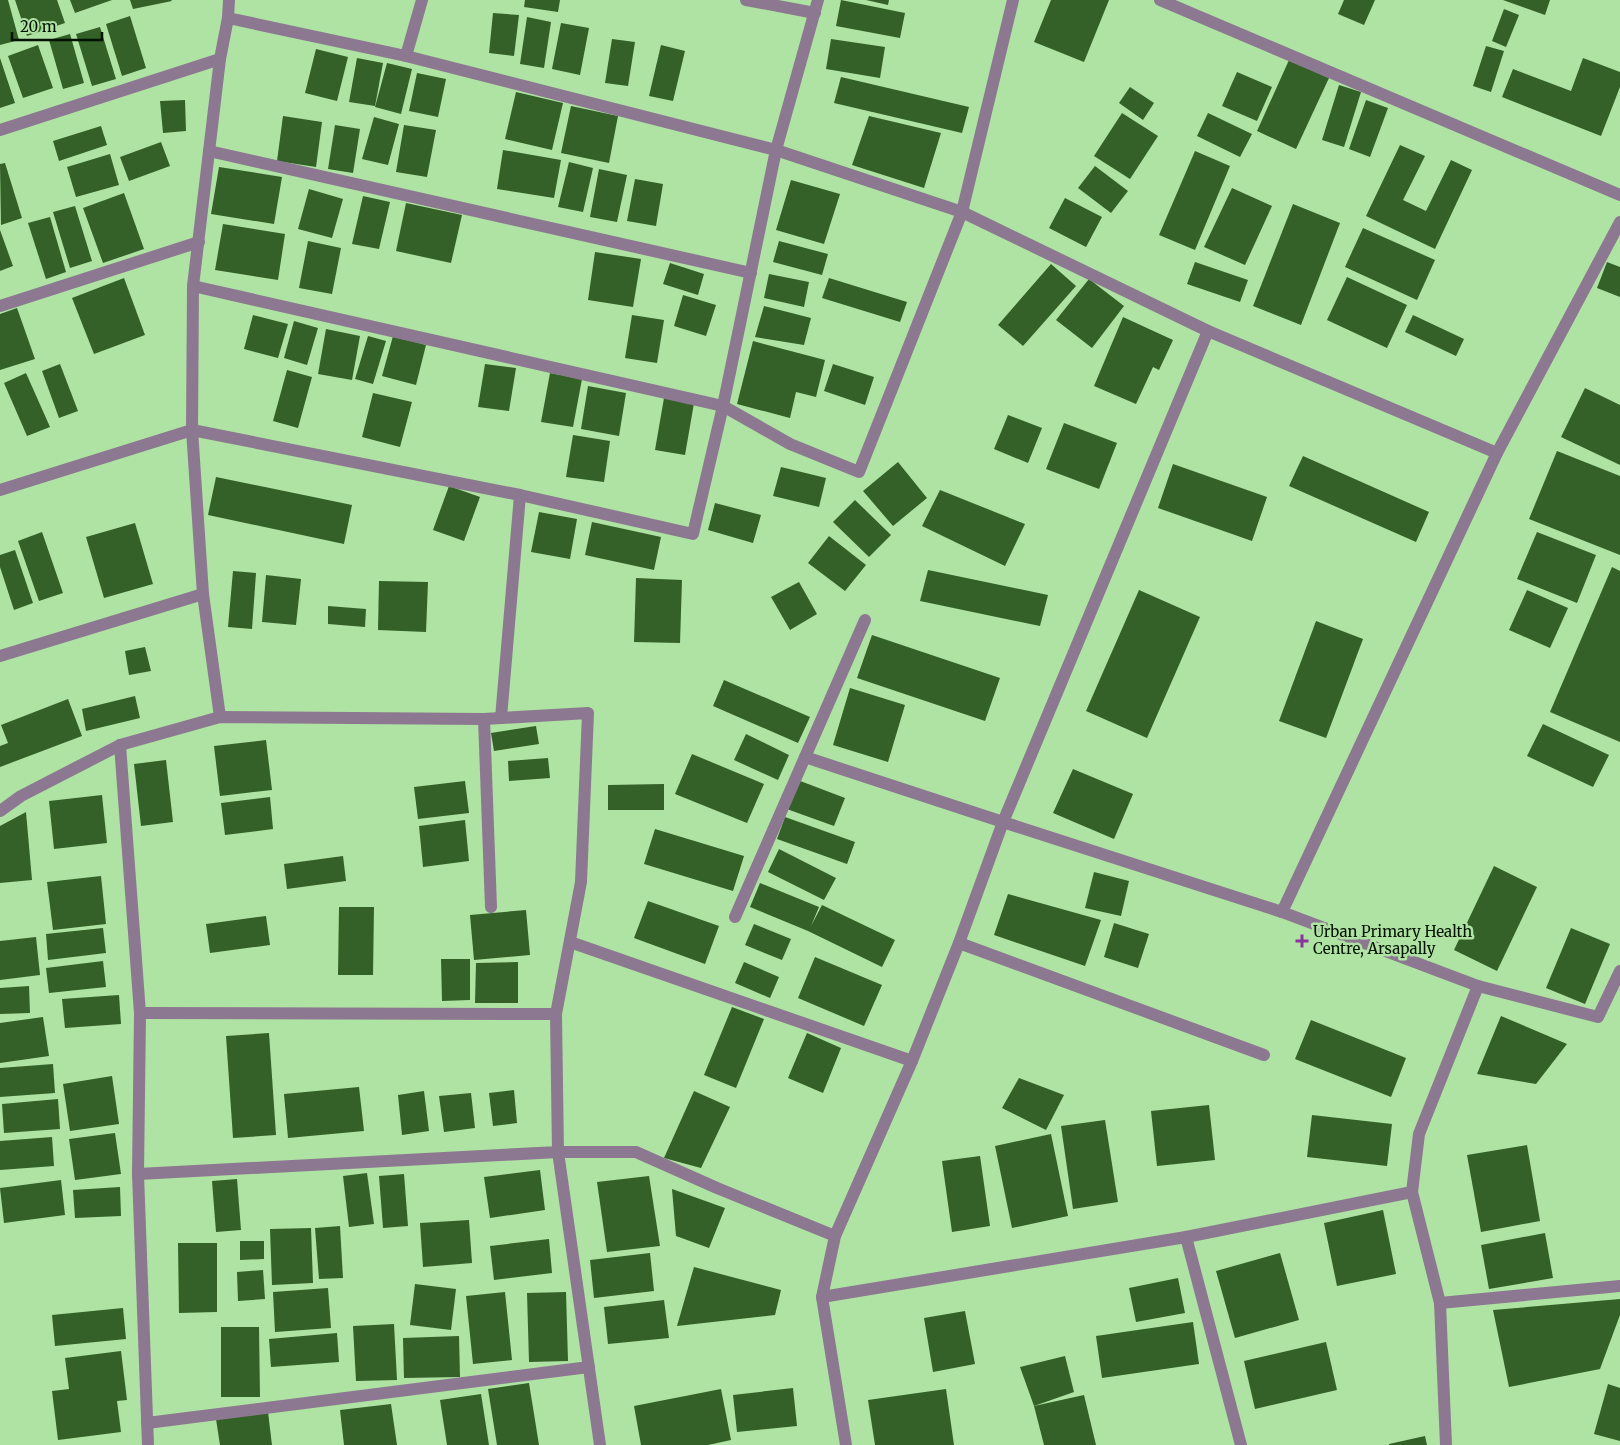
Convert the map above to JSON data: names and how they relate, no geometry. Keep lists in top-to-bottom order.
{
  "places": {
    "health": ["Urban Primary Health Centre, Arsapally"]
  },
  "scale_bar": "20 m"
}
